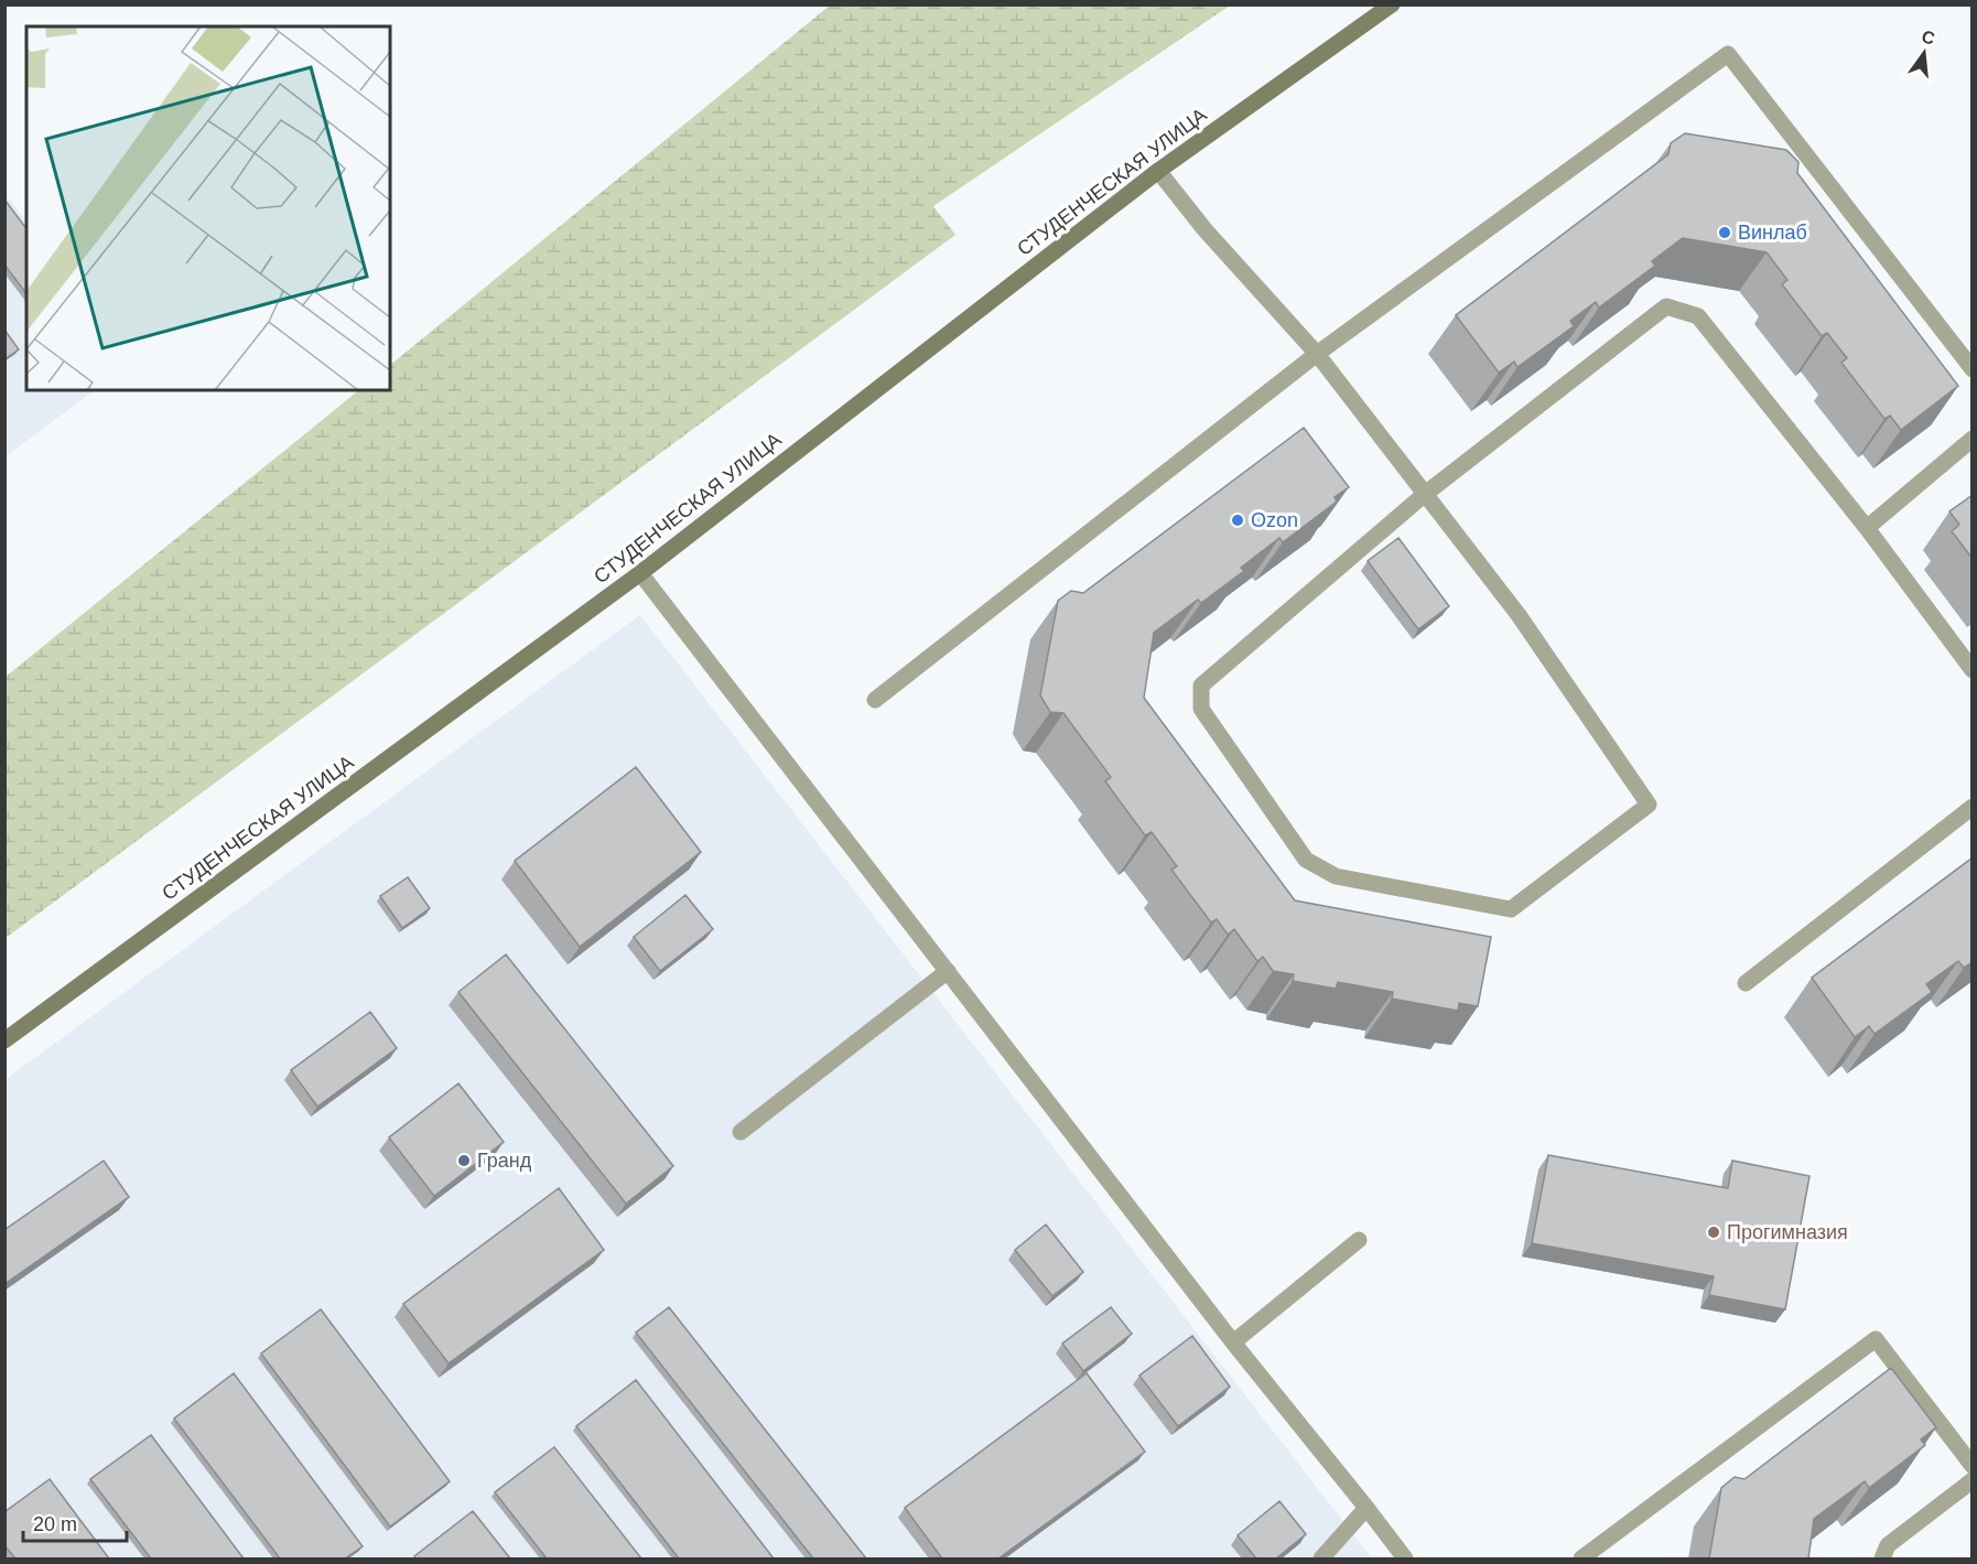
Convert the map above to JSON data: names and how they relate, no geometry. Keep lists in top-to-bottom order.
{
  "streets": {
    "main road": ["СТУДЕНЧЕСКАЯ УЛИЦА"]
  },
  "places": [
    "Винлаб",
    "Ozon",
    "Гранд",
    "Прогимназия"
  ],
  "scale_bar": "20 m",
  "north": "top"
}
